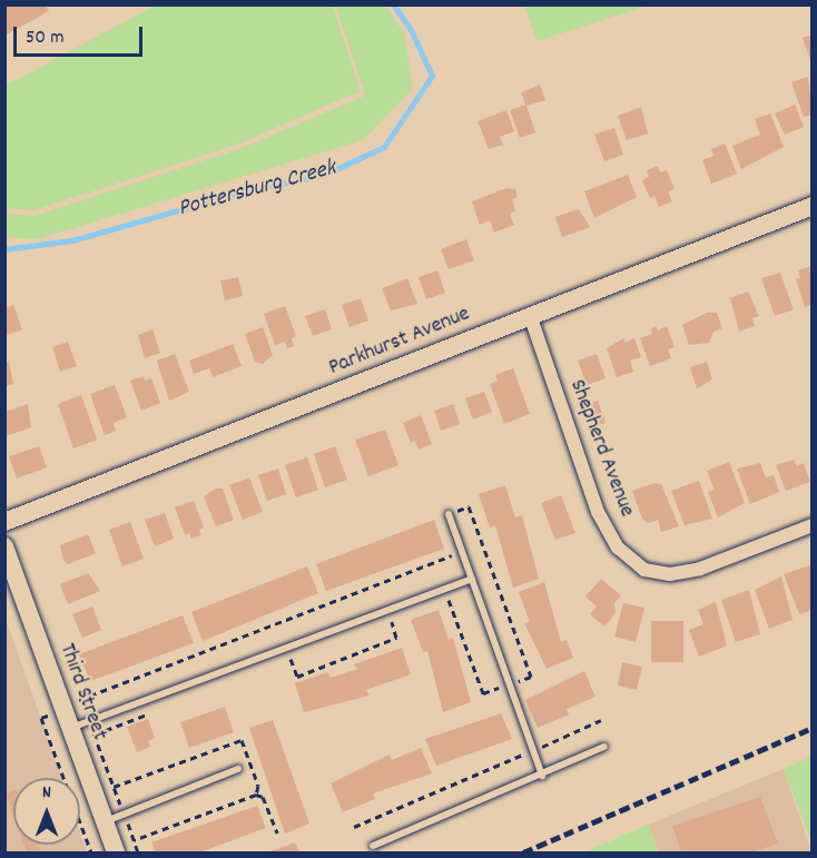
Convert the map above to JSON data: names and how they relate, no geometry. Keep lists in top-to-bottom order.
{
  "streets": {
    "street": ["Parkhurst Avenue", "Shepherd Avenue", "Third Street"]
  },
  "crossings": [
    ["Parkhurst Avenue", "Shepherd Avenue"]
  ],
  "water": ["Pottersburg Creek"],
  "scale_bar": "50 m",
  "north": "top"
}
